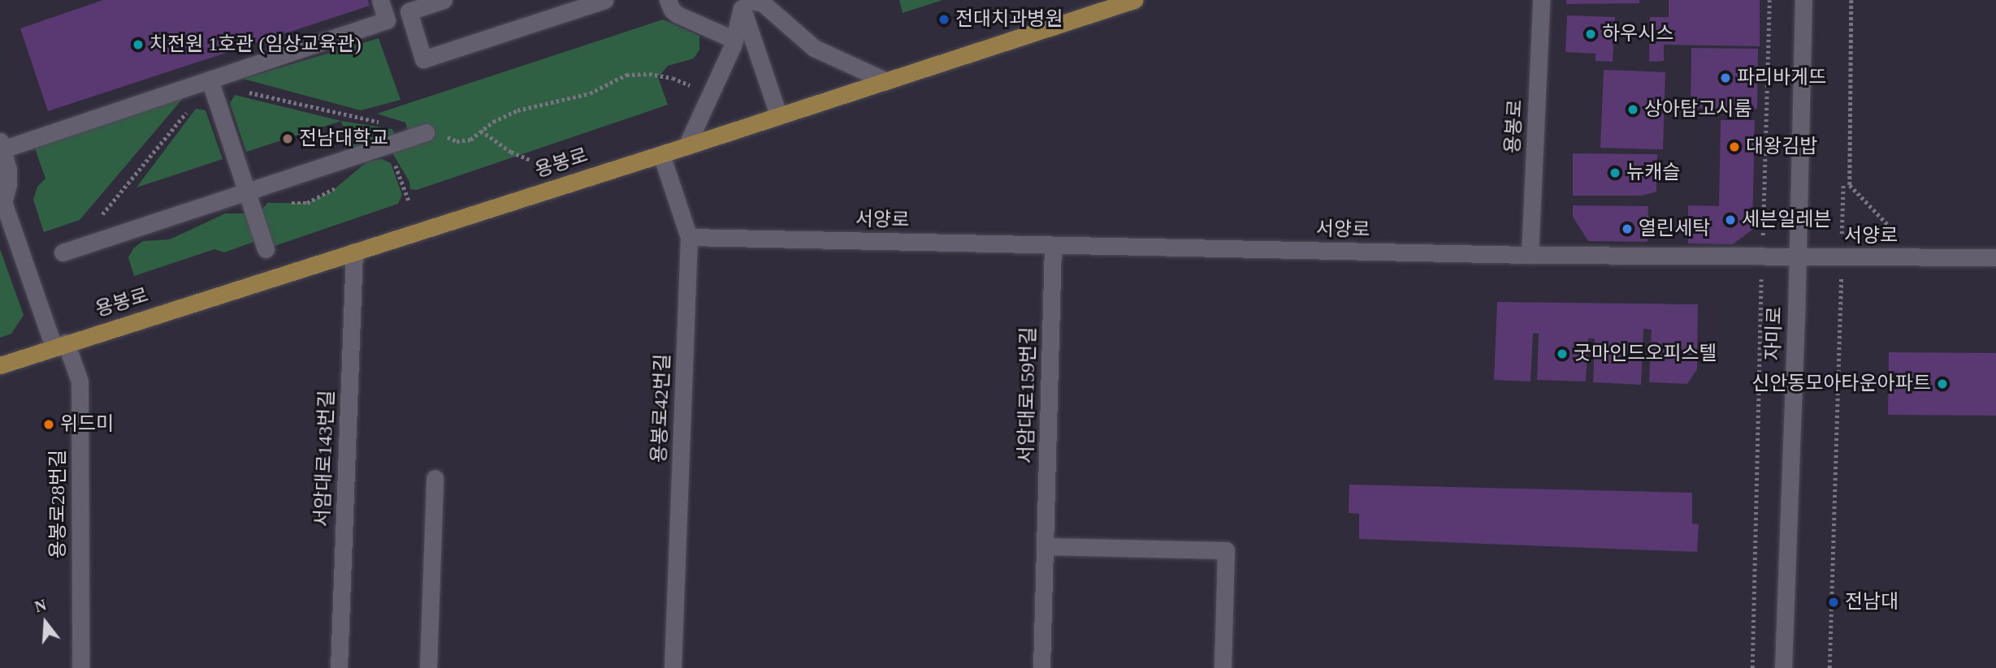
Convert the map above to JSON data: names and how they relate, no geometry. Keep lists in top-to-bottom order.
{
  "streets": {
    "main road": ["용봉로"],
    "street": [
      "서양로",
      "자미로",
      "서암대로159번길",
      "용봉로42번길",
      "서암대로143번길",
      "용봉로28번길"
    ]
  },
  "crossings": [
    ["용봉로", "서양로"],
    ["용봉로", "용봉로42번길"],
    ["용봉로", "서암대로143번길"],
    ["용봉로", "용봉로28번길"],
    ["서양로", "자미로"],
    ["서양로", "서암대로159번길"],
    ["서양로", "용봉로42번길"]
  ],
  "places": [
    "전대치과병원",
    "하우시스",
    "치전원 1호관 (임상교육관)",
    "파리바게뜨",
    "상아탑고시룸",
    "전남대학교",
    "대왕김밥",
    "뉴캐슬",
    "세븐일레븐",
    "열린세탁",
    "굿마인드오피스텔",
    "신안동모아타운아파트",
    "위드미",
    "전남대"
  ],
  "north": "top"
}
